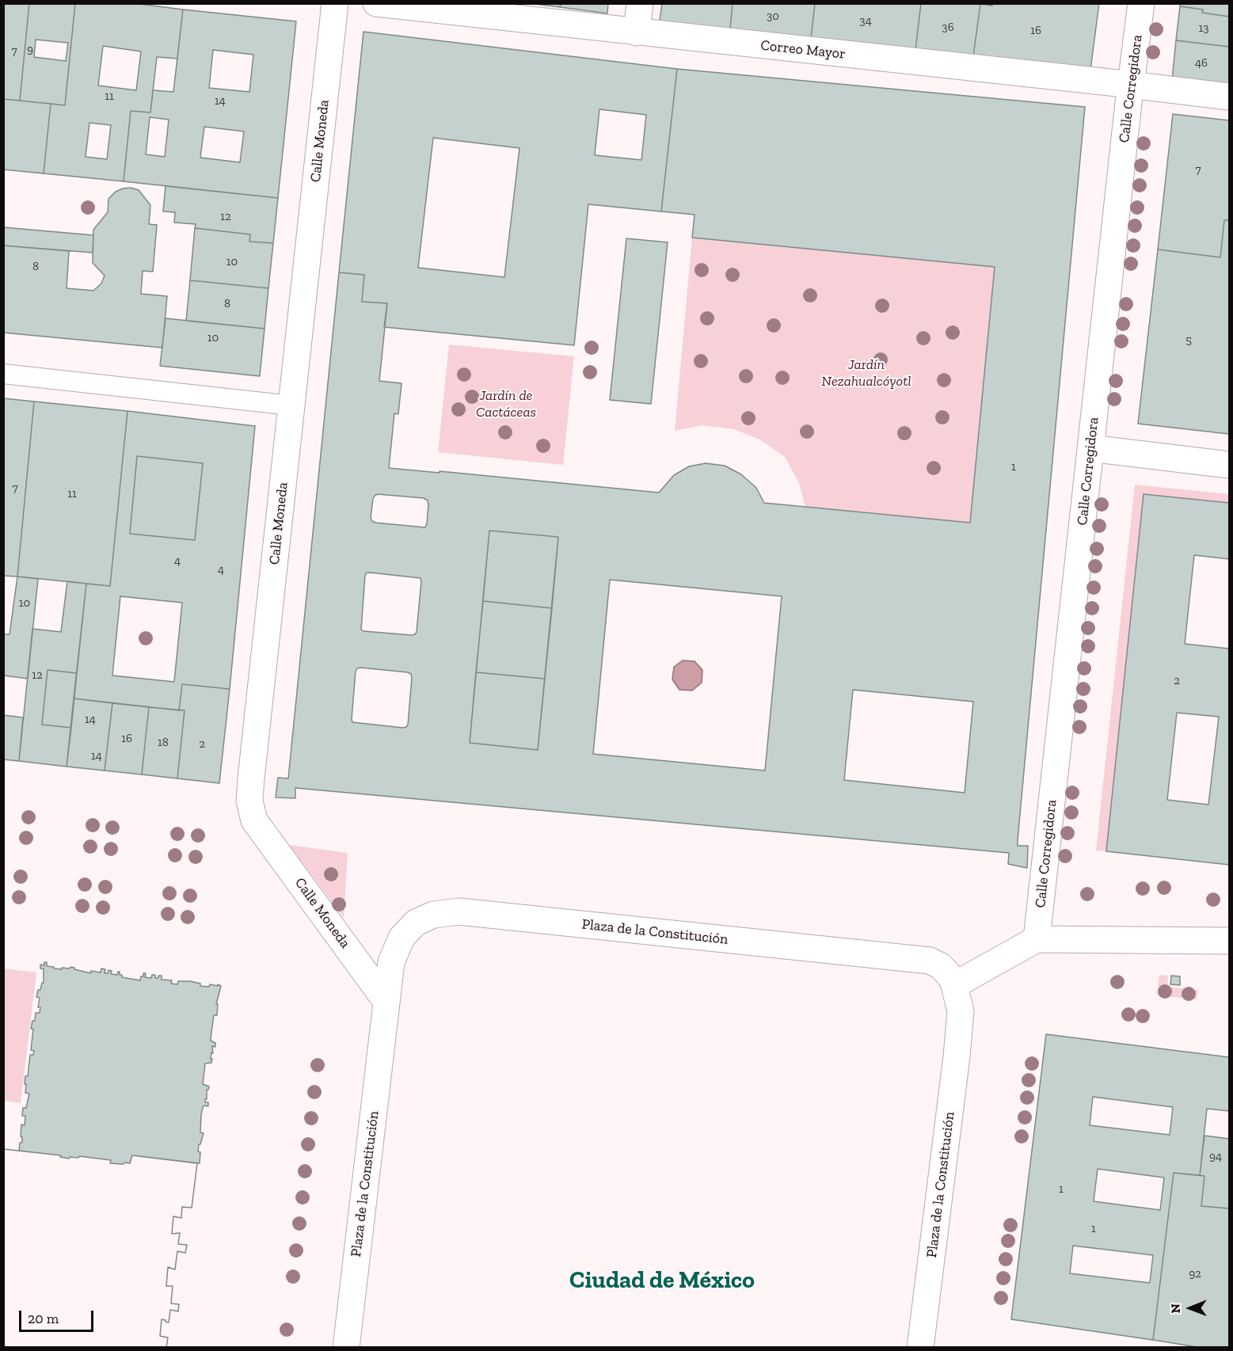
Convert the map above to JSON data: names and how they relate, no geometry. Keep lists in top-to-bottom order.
{
  "streets": {
    "street": [
      "Correo Mayor",
      "Calle Corregidora",
      "Calle Moneda",
      "Plaza de la Constitución"
    ]
  },
  "crossings": [
    ["Correo Mayor", "Calle Corregidora"],
    ["Calle Moneda", "Plaza de la Constitución"]
  ],
  "districts": ["Ciudad de México"],
  "parks": ["Jardín Nezahualcóyotl", "Jardín de Cactáceas"],
  "house_numbers": [
    "30",
    "34",
    "36",
    "13",
    "16",
    "9",
    "7",
    "46",
    "11",
    "14",
    "7",
    "12",
    "10",
    "8",
    "8",
    "10",
    "5",
    "1",
    "7",
    "11",
    "4",
    "4",
    "10",
    "12",
    "2",
    "14",
    "16",
    "18",
    "2",
    "14",
    "94",
    "1",
    "1",
    "92"
  ],
  "scale_bar": "20 m",
  "north": "left"
}
